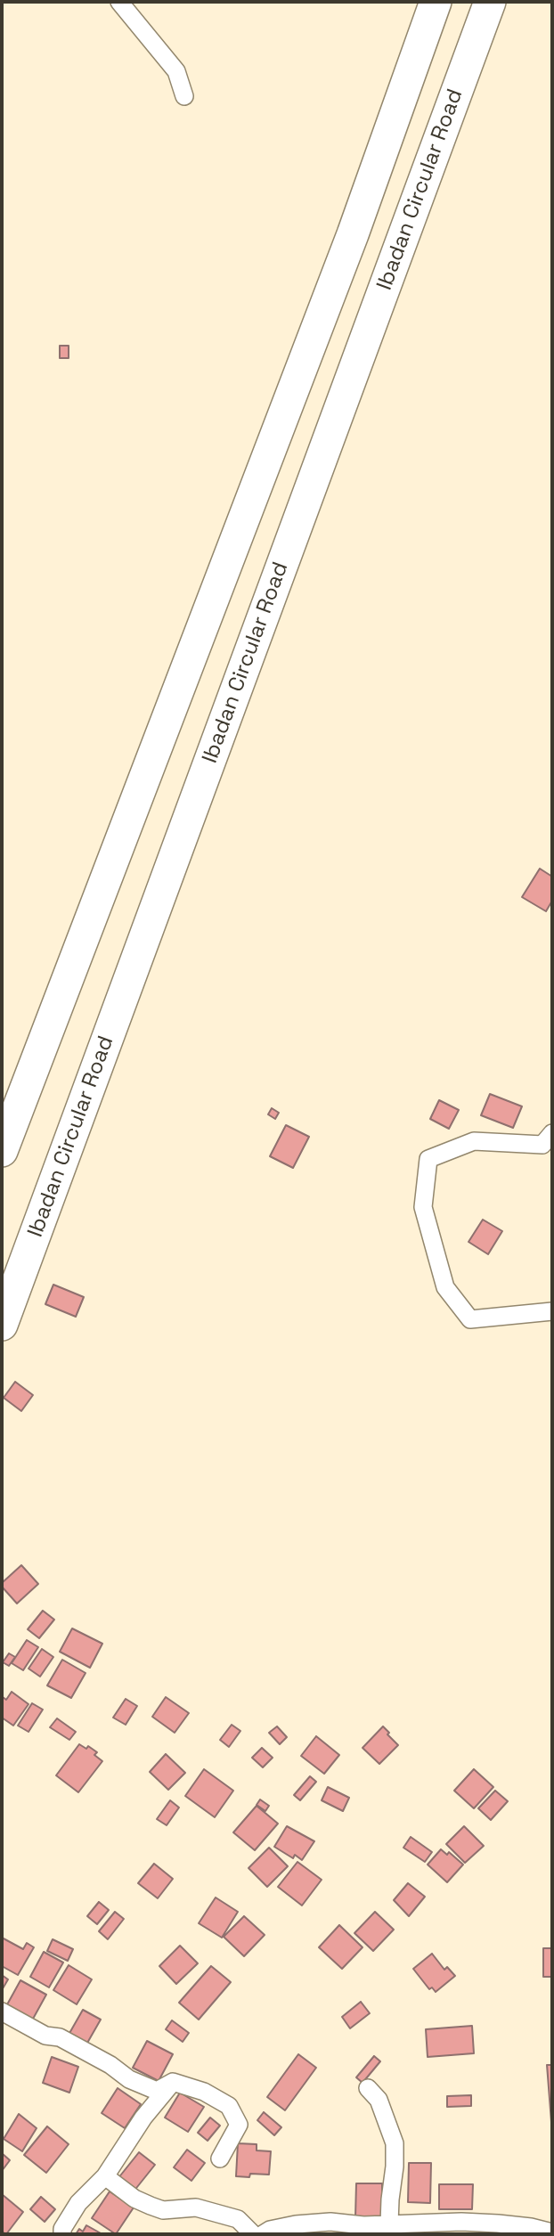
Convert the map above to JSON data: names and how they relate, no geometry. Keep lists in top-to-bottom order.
{
  "streets": {
    "highway": ["Ibadan Circular Road"]
  }
}
